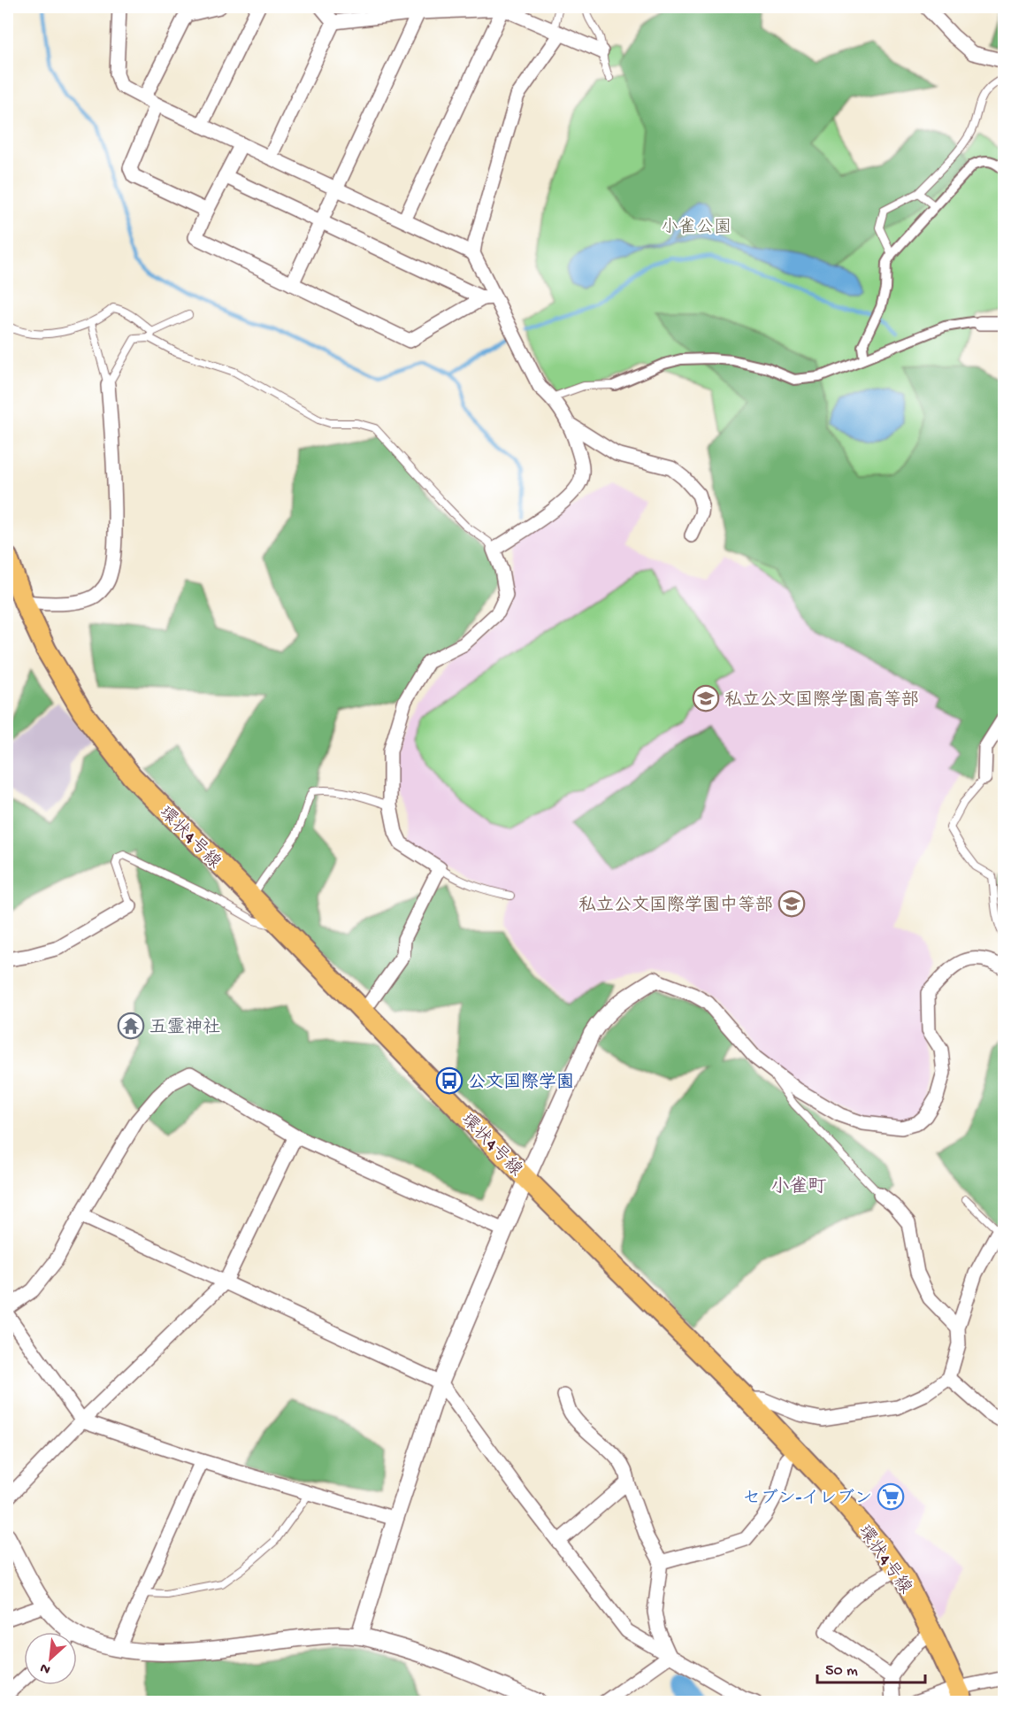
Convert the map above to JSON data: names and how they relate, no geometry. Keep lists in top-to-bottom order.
{
  "streets": {
    "main road": ["環状4号線"]
  },
  "districts": ["小雀町"],
  "parks": ["小雀公園"],
  "places": {
    "school or university": ["私立公文国際学園高等部", "私立公文国際学園中等部"],
    "temple": ["五霊神社"],
    "bus stop": ["公文国際学園"],
    "supermarket": ["セブン-イレブン"]
  },
  "scale_bar": "50 m",
  "north": "bottom left"
}
